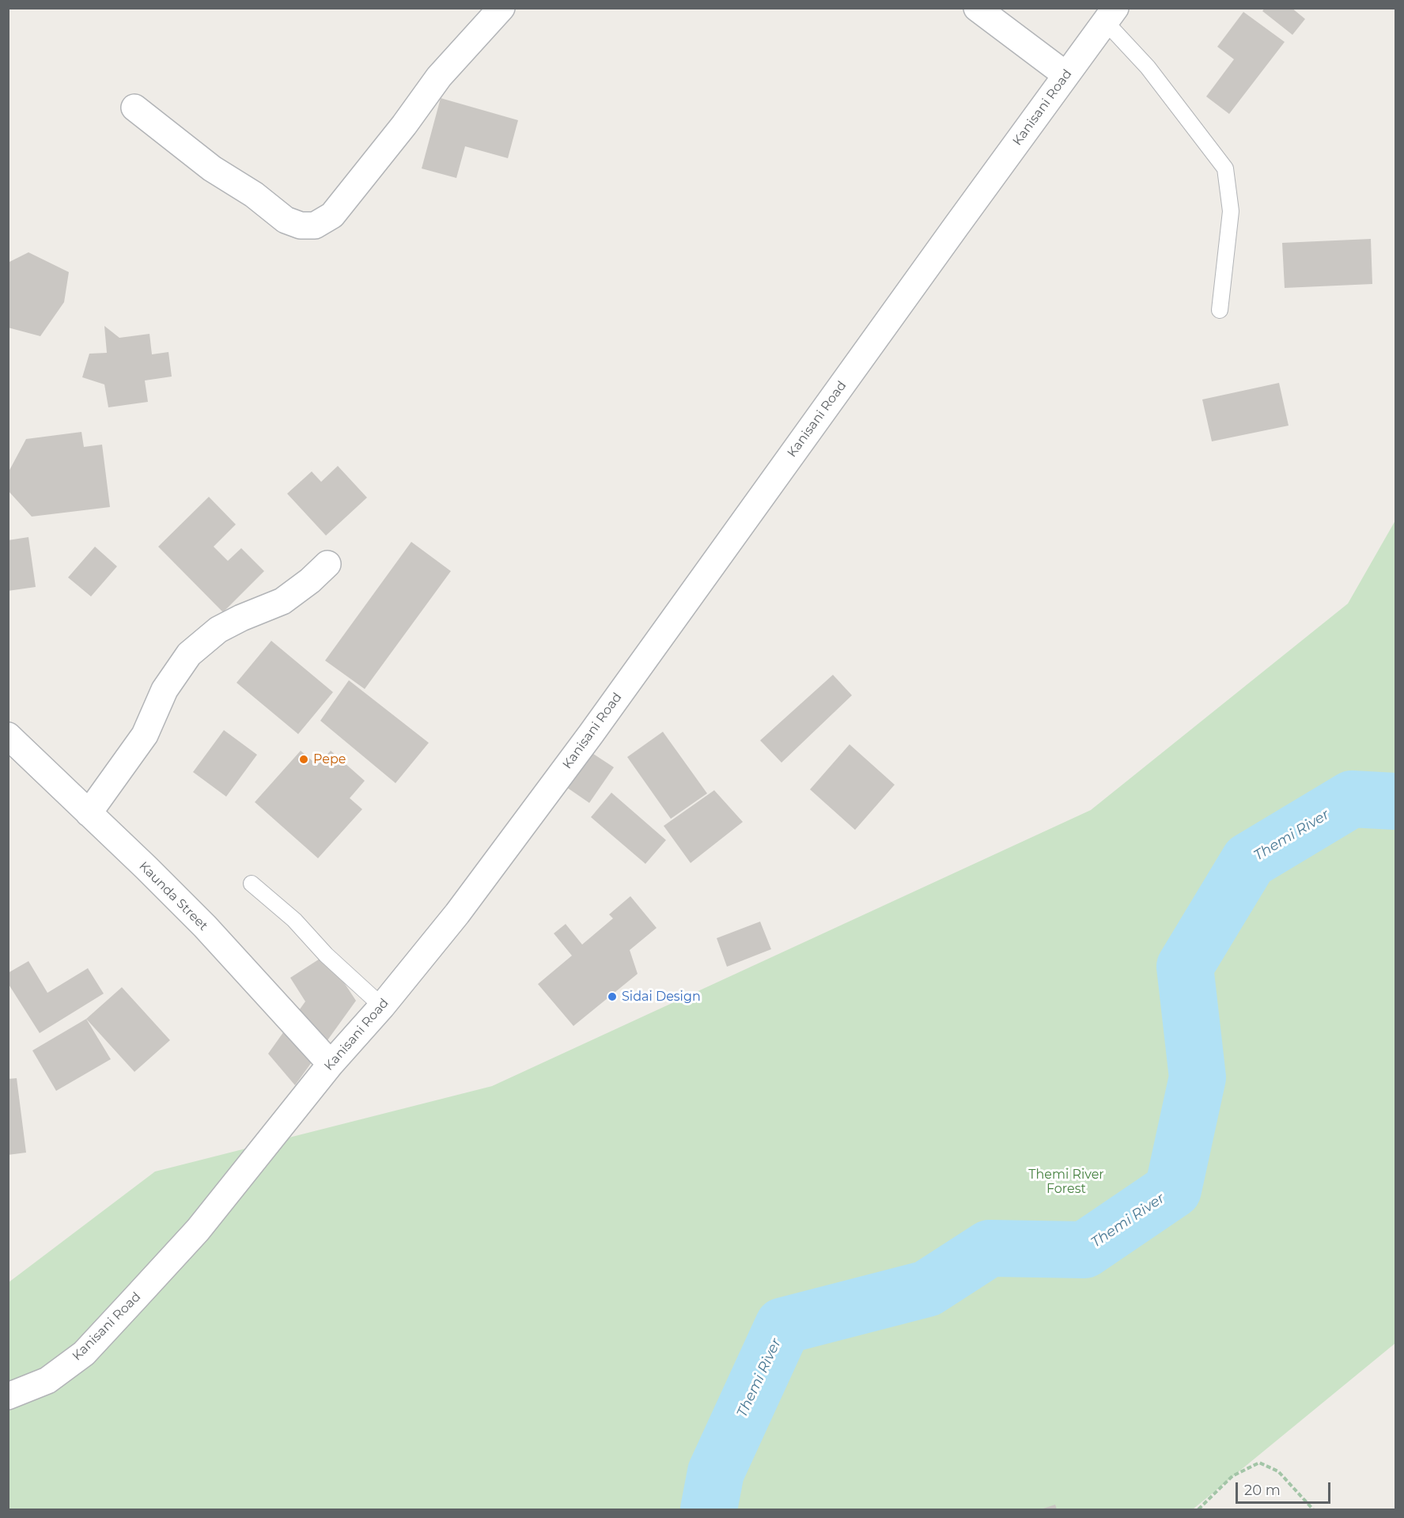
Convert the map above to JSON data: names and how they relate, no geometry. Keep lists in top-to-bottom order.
{
  "streets": {
    "street": ["Kanisani Road", "Kaunda Street"]
  },
  "crossings": [
    ["Kanisani Road", "Kaunda Street"]
  ],
  "water": ["Themi River"],
  "parks": ["Themi River Forest"],
  "places": ["Pepe", "Sidai Design"],
  "scale_bar": "20 m"
}
